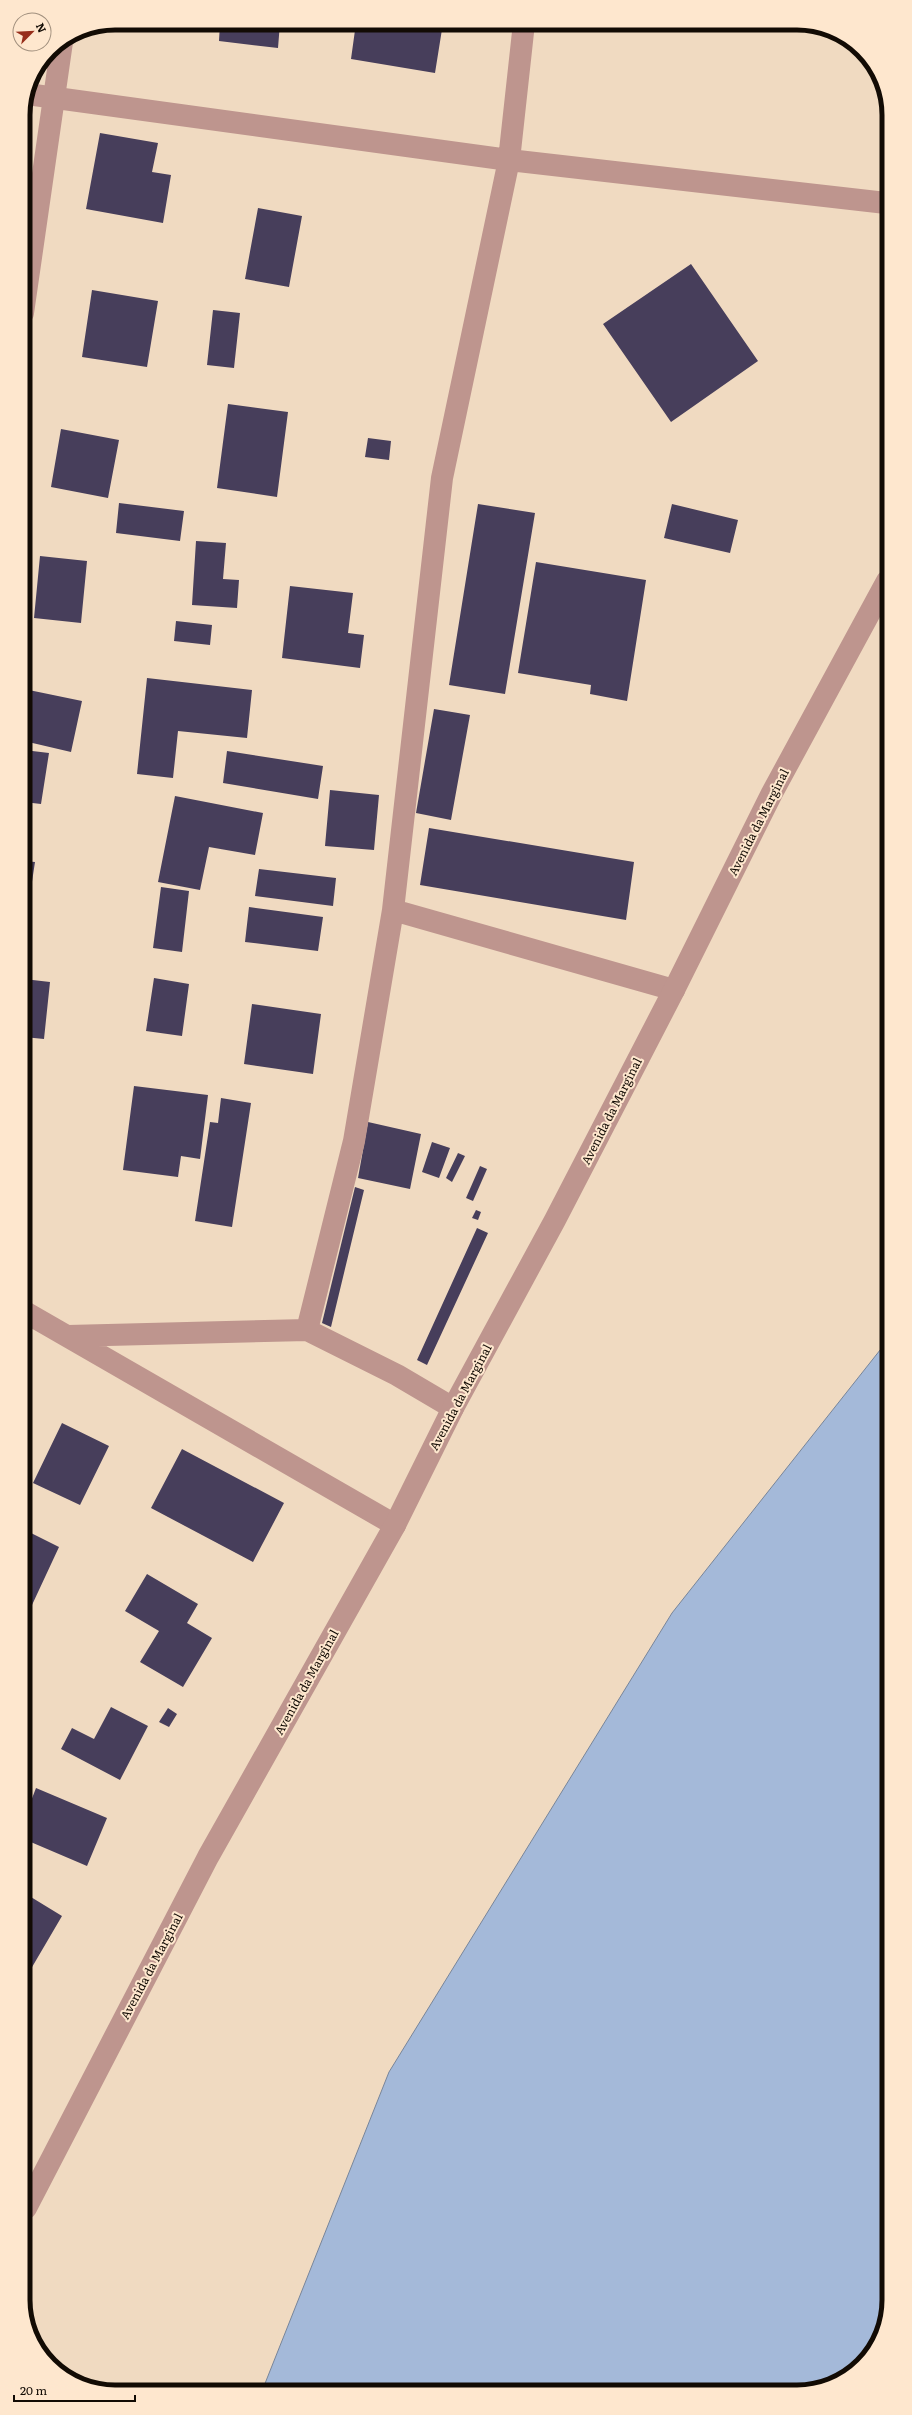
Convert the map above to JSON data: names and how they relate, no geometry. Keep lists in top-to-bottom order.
{
  "streets": {
    "street": ["Avenida da Marginal"]
  },
  "scale_bar": "20 m",
  "north": "top right"
}
